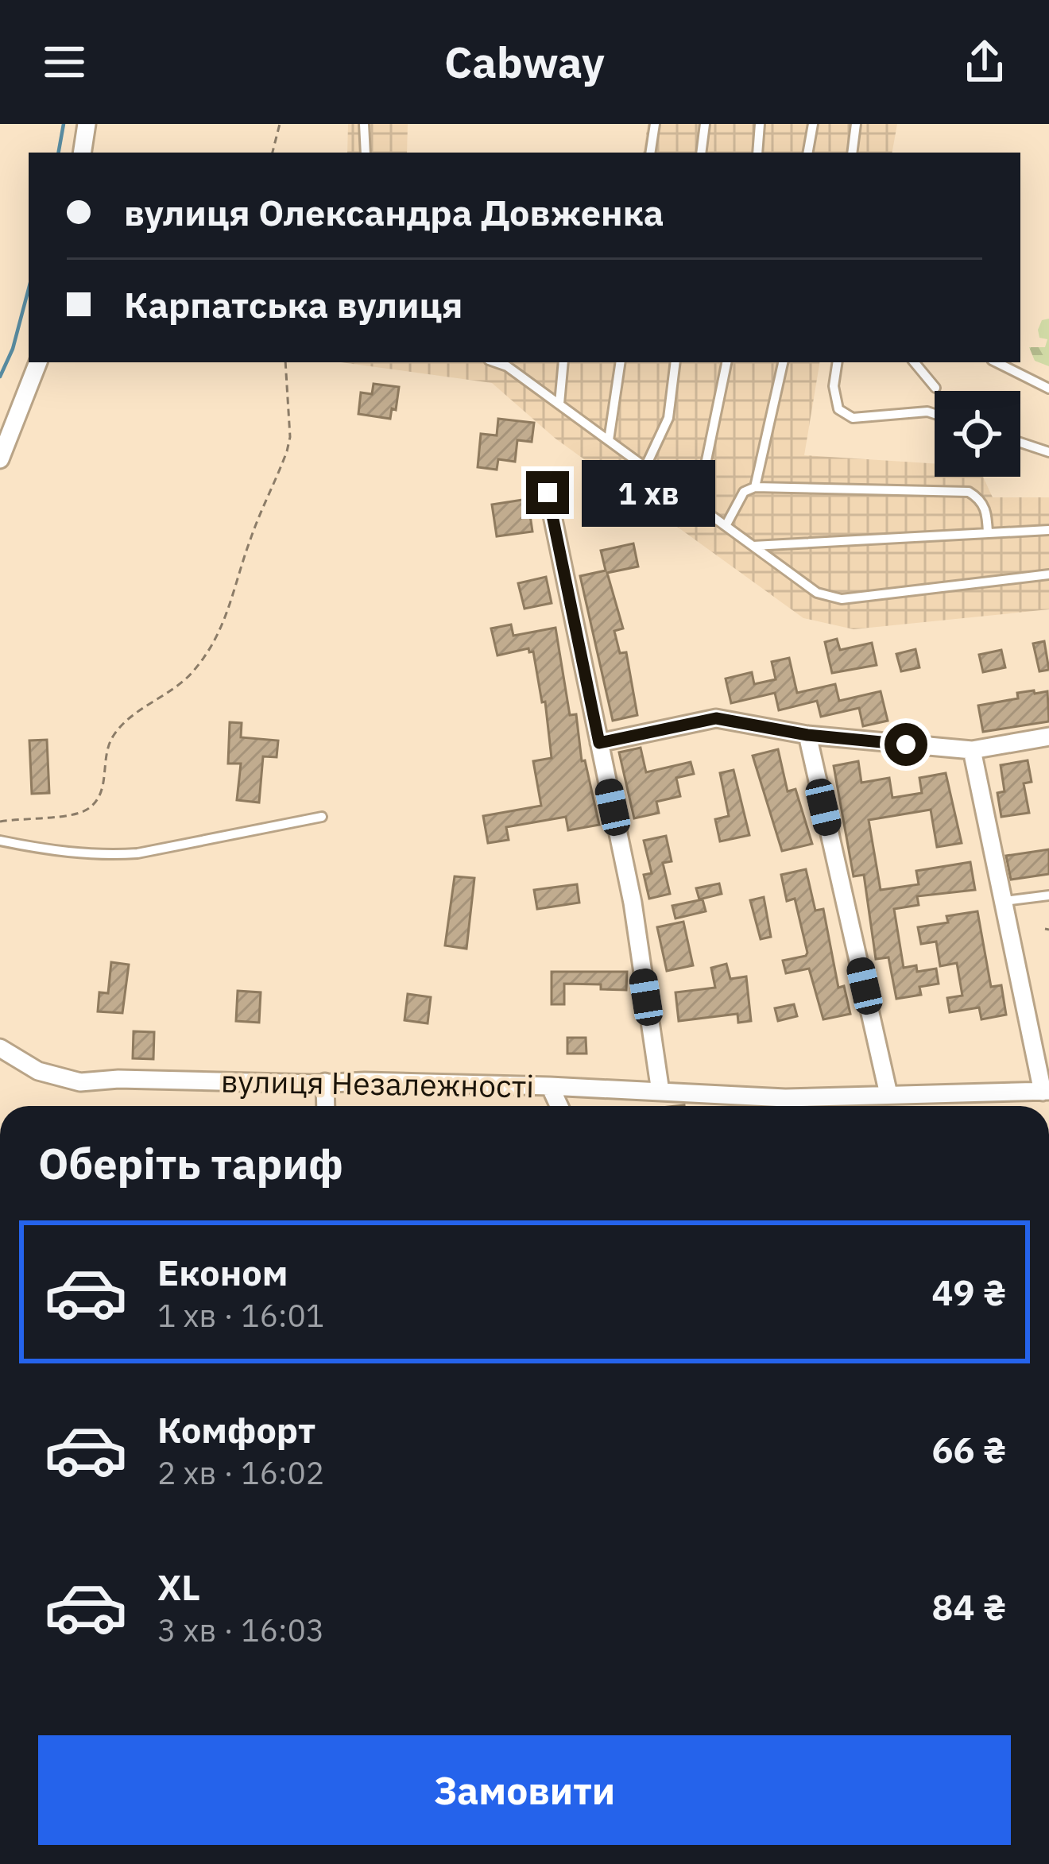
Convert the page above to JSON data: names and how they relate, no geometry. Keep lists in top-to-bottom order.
{
  "streets": {
    "street": ["вулиця Незалежності"]
  },
  "page": {
    "header": "Cabway",
    "banner": ["вулиця Олександра Довженка", "Карпатська вулиця"],
    "bubble": "1 хв",
    "heading": "Оберіть тариф",
    "list": [
      {
        "name": "Економ",
        "note": "1 хв · 16:01",
        "value": "49 ₴"
      },
      {
        "name": "Комфорт",
        "note": "2 хв · 16:02",
        "value": "66 ₴"
      },
      {
        "name": "XL",
        "note": "3 хв · 16:03",
        "value": "84 ₴"
      }
    ],
    "buttons": "Замовити"
  }
}
